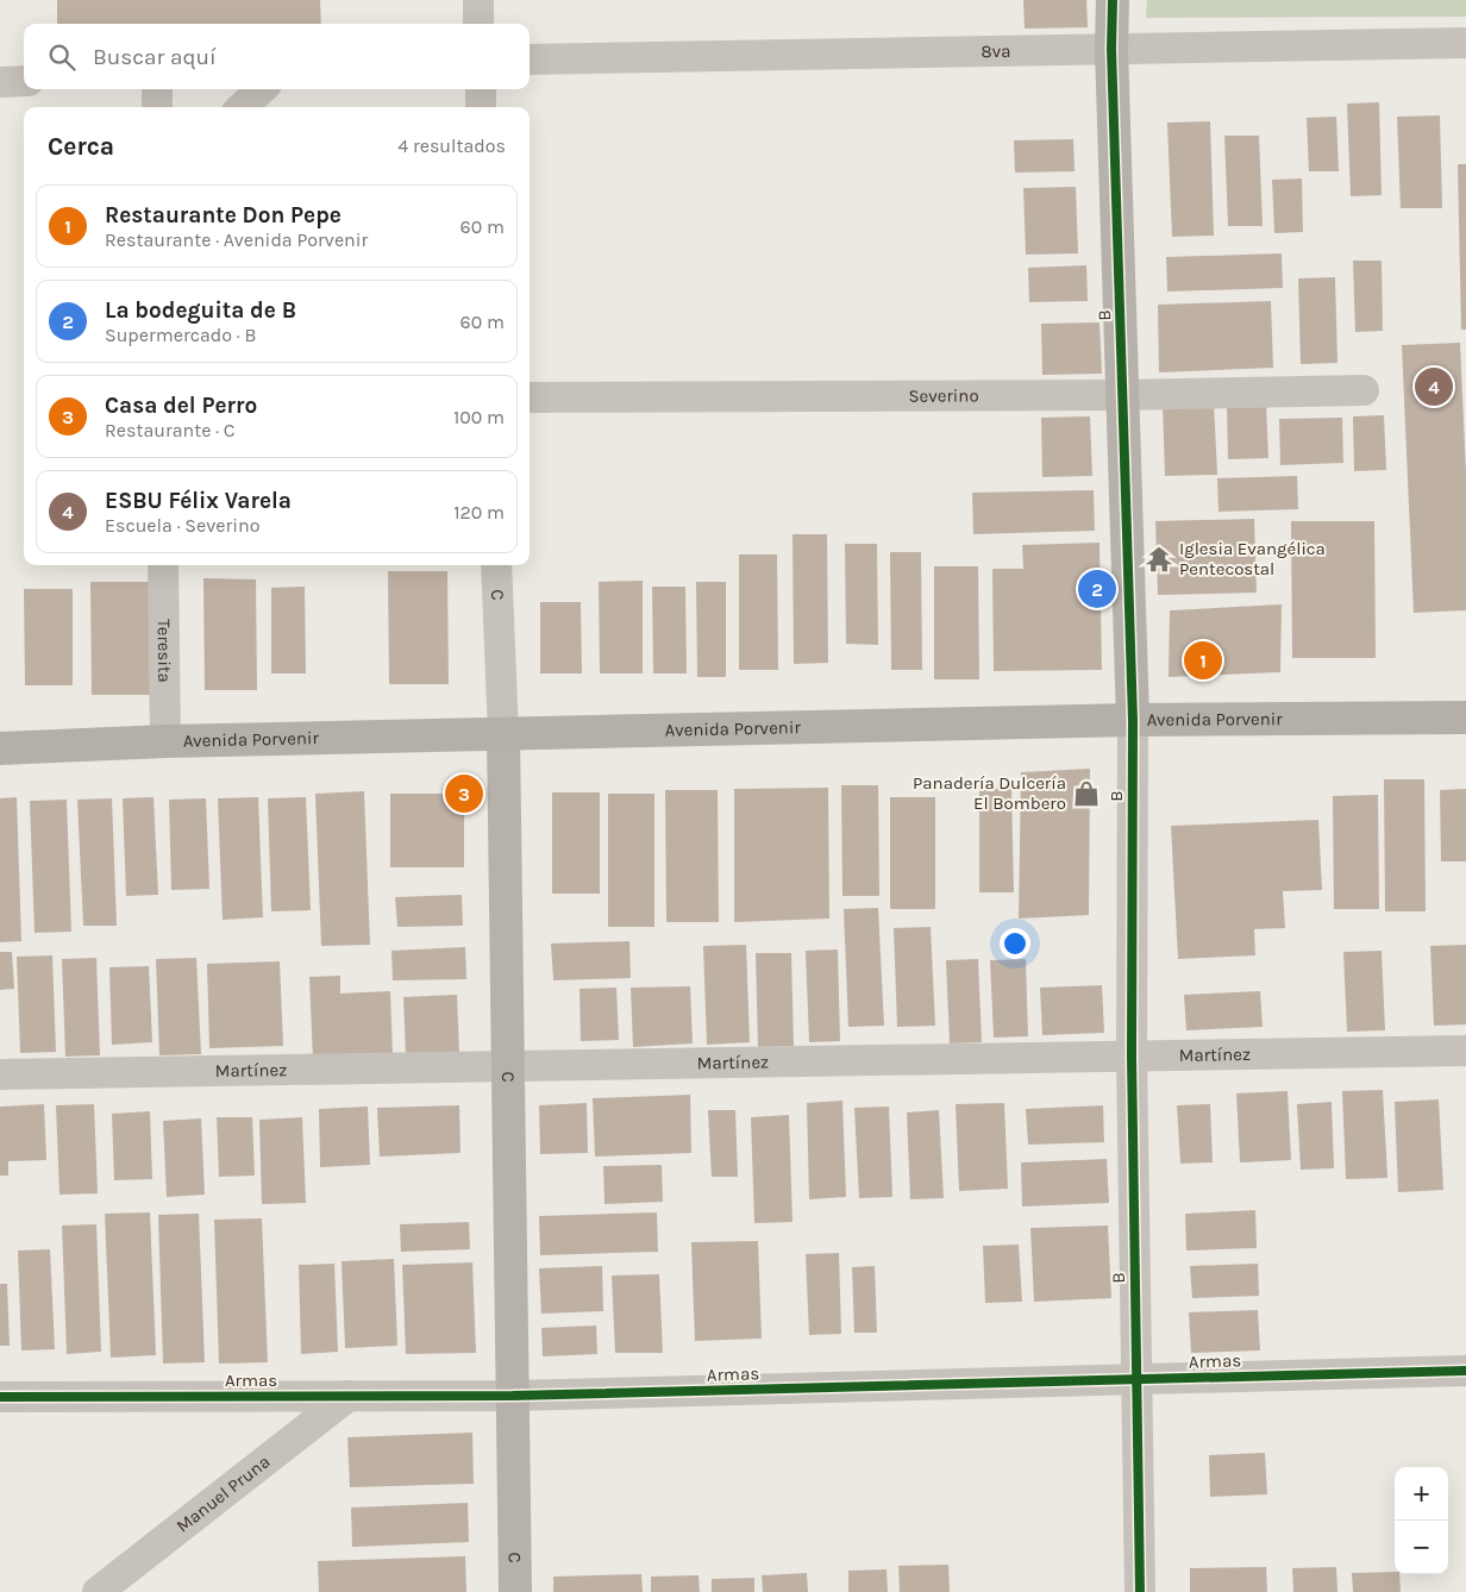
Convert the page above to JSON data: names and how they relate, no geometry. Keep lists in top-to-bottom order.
{
  "streets": {
    "main road": ["Avenida Porvenir"],
    "street": [
      "8va",
      "B",
      "Severino",
      "C",
      "Teresita",
      "Martínez",
      "Armas",
      "Manuel Pruna"
    ]
  },
  "crossings": [
    ["8va", "B"],
    ["B", "Severino"],
    ["B", "Avenida Porvenir"],
    ["B", "Martínez"],
    ["B", "Armas"],
    ["C", "Avenida Porvenir"],
    ["C", "Martínez"],
    ["C", "Armas"],
    ["Teresita", "Avenida Porvenir"],
    ["Armas", "Manuel Pruna"]
  ],
  "places": {
    "temple": ["Iglesia Evangélica Pentecostal"],
    "shop": ["Panadería Dulcería El Bombero"]
  },
  "page": {
    "search": "Buscar aquí",
    "heading": ["Cerca", "4 resultados"],
    "list": [
      {
        "mark": "1",
        "name": "Restaurante Don Pepe",
        "note": "Restaurante · Avenida Porvenir",
        "value": "60 m"
      },
      {
        "mark": "2",
        "name": "La bodeguita de B",
        "note": "Supermercado · B",
        "value": "60 m"
      },
      {
        "mark": "3",
        "name": "Casa del Perro",
        "note": "Restaurante · C",
        "value": "100 m"
      },
      {
        "mark": "4",
        "name": "ESBU Félix Varela",
        "note": "Escuela · Severino",
        "value": "120 m"
      }
    ],
    "pins": [
      "4",
      "2",
      "1",
      "3"
    ],
    "map_buttons": ["+", "−"]
  }
}
